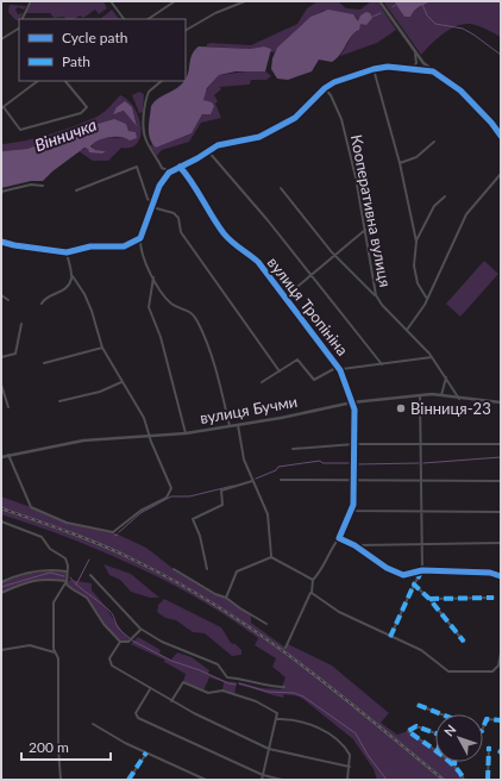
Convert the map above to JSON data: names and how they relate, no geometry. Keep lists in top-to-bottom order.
{
  "streets": {
    "street": ["Кооперативна вулиця", "вулиця Тропініна", "вулиця Бучми"]
  },
  "crossings": [
    ["Кооперативна вулиця", "вулиця Бучми"],
    ["вулиця Тропініна", "вулиця Бучми"]
  ],
  "water": ["Вінничка"],
  "places": ["Вінниця-23"],
  "legend": ["Cycle path", "Path"],
  "scale_bar": "200 m",
  "north": "top left"
}
